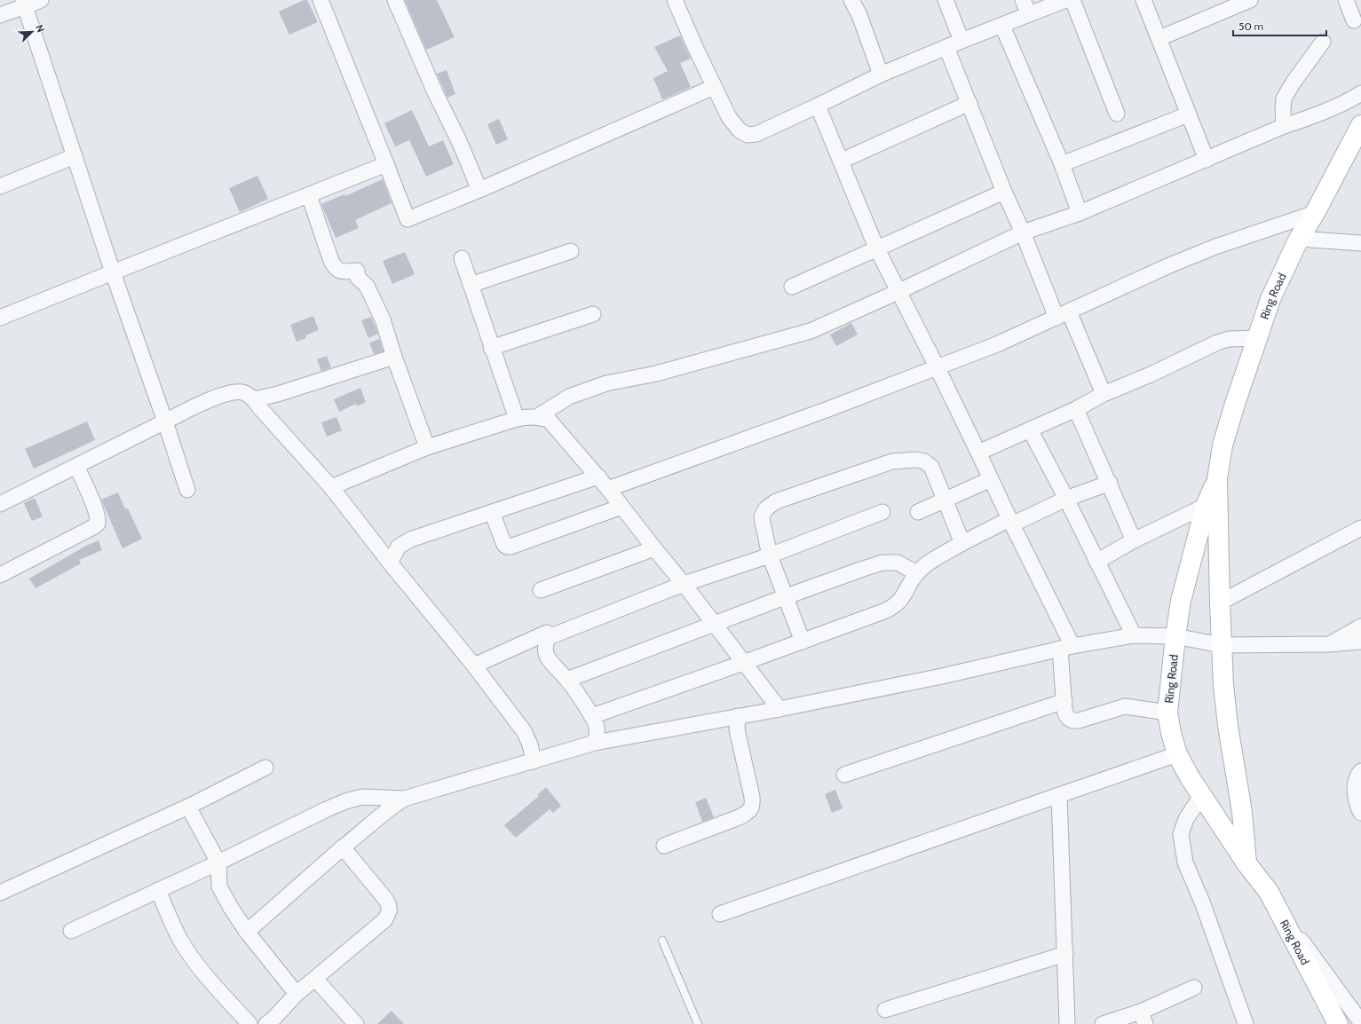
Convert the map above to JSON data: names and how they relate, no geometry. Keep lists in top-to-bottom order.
{
  "streets": {
    "main road": ["Ring Road"]
  },
  "scale_bar": "50 m",
  "north": "top right"
}
